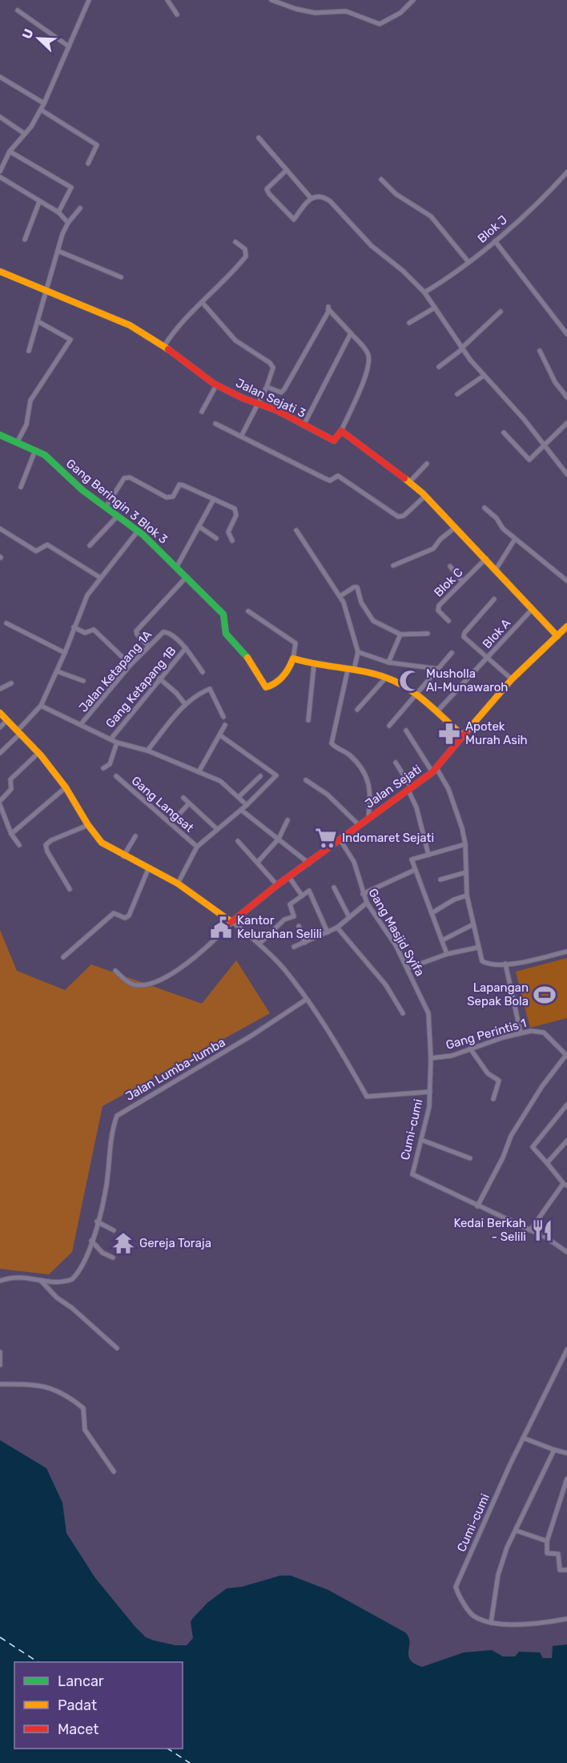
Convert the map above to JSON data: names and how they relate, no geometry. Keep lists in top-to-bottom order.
{
  "streets": {
    "street": [
      "Blok J",
      "Jalan Sejati 3",
      "Gang Beringin 3 Blok 3",
      "Blok C",
      "Blok A",
      "Jalan Ketapang 1A",
      "Gang Ketapang 1B",
      "Jalan Sejati",
      "Gang Langsat",
      "Gang Masjid Syifa",
      "Gang Perintis 1",
      "Jalan Lumba-lumba",
      "Cumi-cumi"
    ]
  },
  "crossings": [
    ["Jalan Ketapang 1A", "Gang Ketapang 1B"],
    ["Jalan Sejati", "Gang Masjid Syifa"],
    ["Gang Masjid Syifa", "Gang Perintis 1"],
    ["Gang Masjid Syifa", "Cumi-cumi"],
    ["Jalan Lumba-lumba", "Cumi-cumi"]
  ],
  "places": {
    "mosque": ["Musholla Al-Munawaroh"],
    "pharmacy": ["Apotek Murah Asih"],
    "supermarket": ["Indomaret Sejati"],
    "public building": ["Kantor Kelurahan Selili"],
    "sports": ["Lapangan Sepak Bola"],
    "restaurant": ["Kedai Berkah - Selili"],
    "temple": ["Gereja Toraja"]
  },
  "legend": ["Lancar", "Padat", "Macet"],
  "north": "top left"
}
